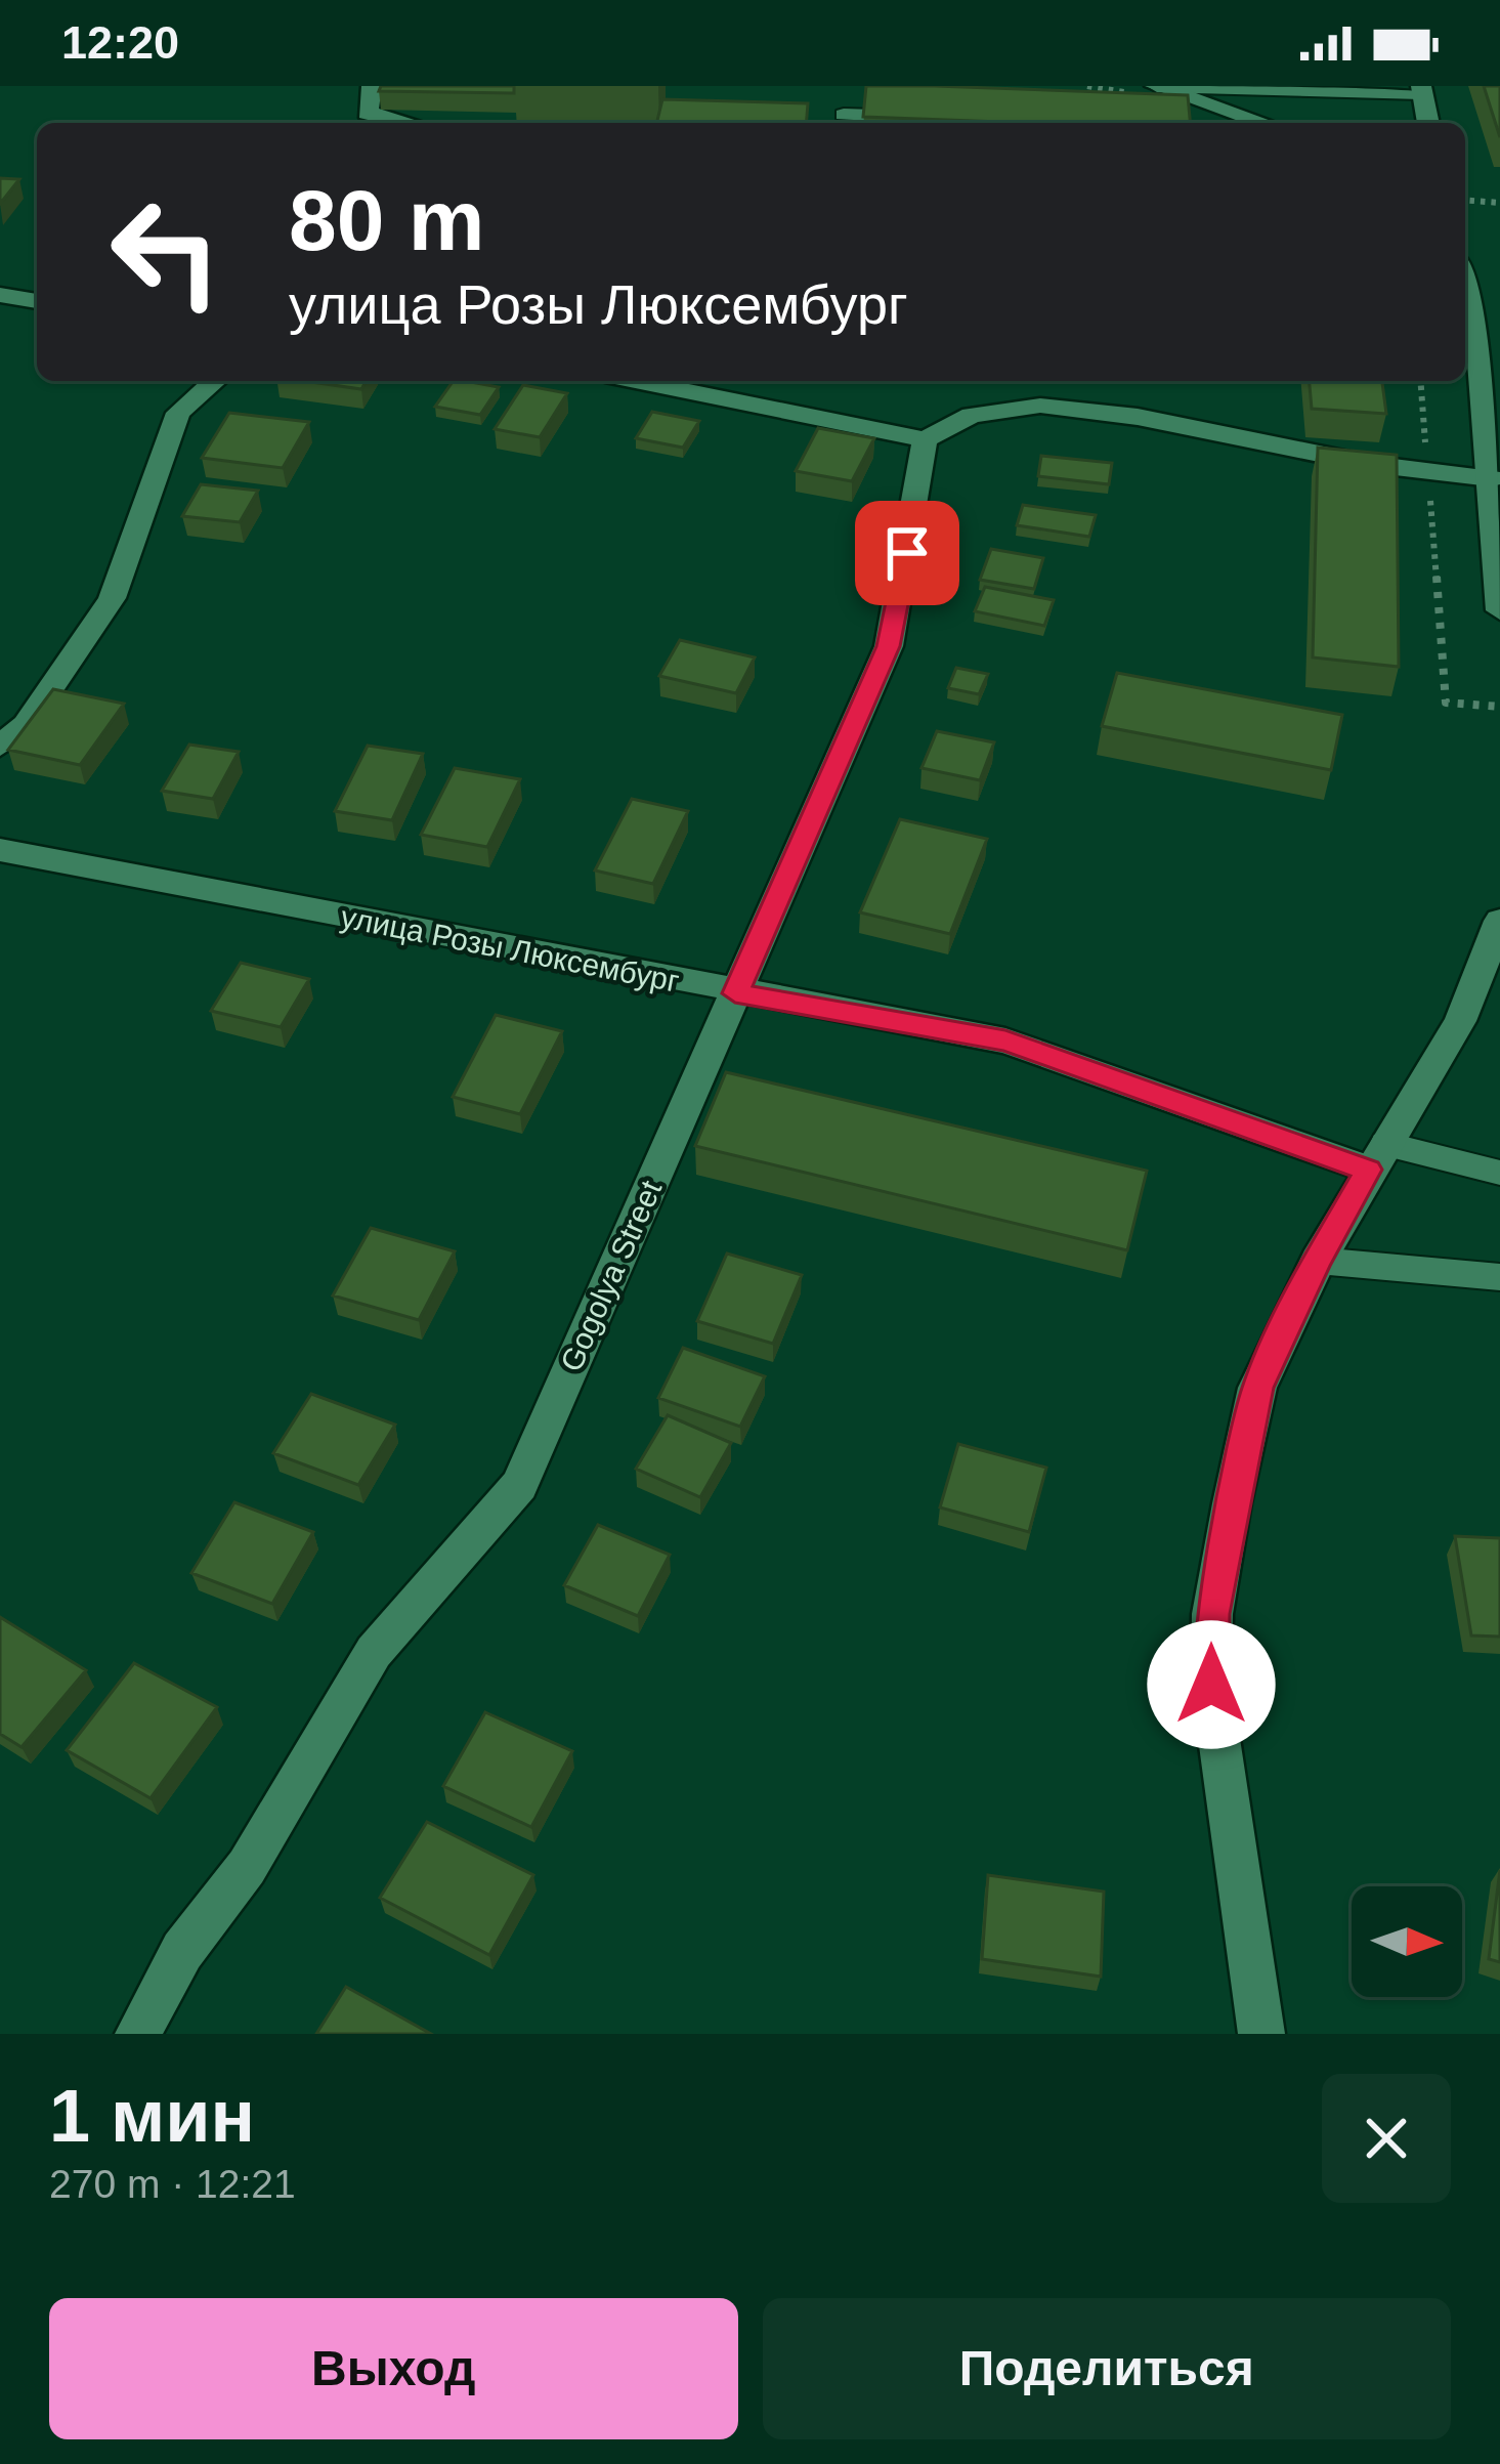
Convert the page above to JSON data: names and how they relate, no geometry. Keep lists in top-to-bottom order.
{
  "streets": {
    "street": ["улица Розы Люксембург", "Gogolya Street"]
  },
  "crossings": [
    ["улица Розы Люксембург", "Gogolya Street"]
  ],
  "north": "right",
  "page": {
    "status": "12:20",
    "turn": ["80 m", "улица Розы Люксембург"],
    "heading": ["1 мин", "270 m · 12:21"],
    "buttons": ["Выход", "Поделиться"]
  }
}
